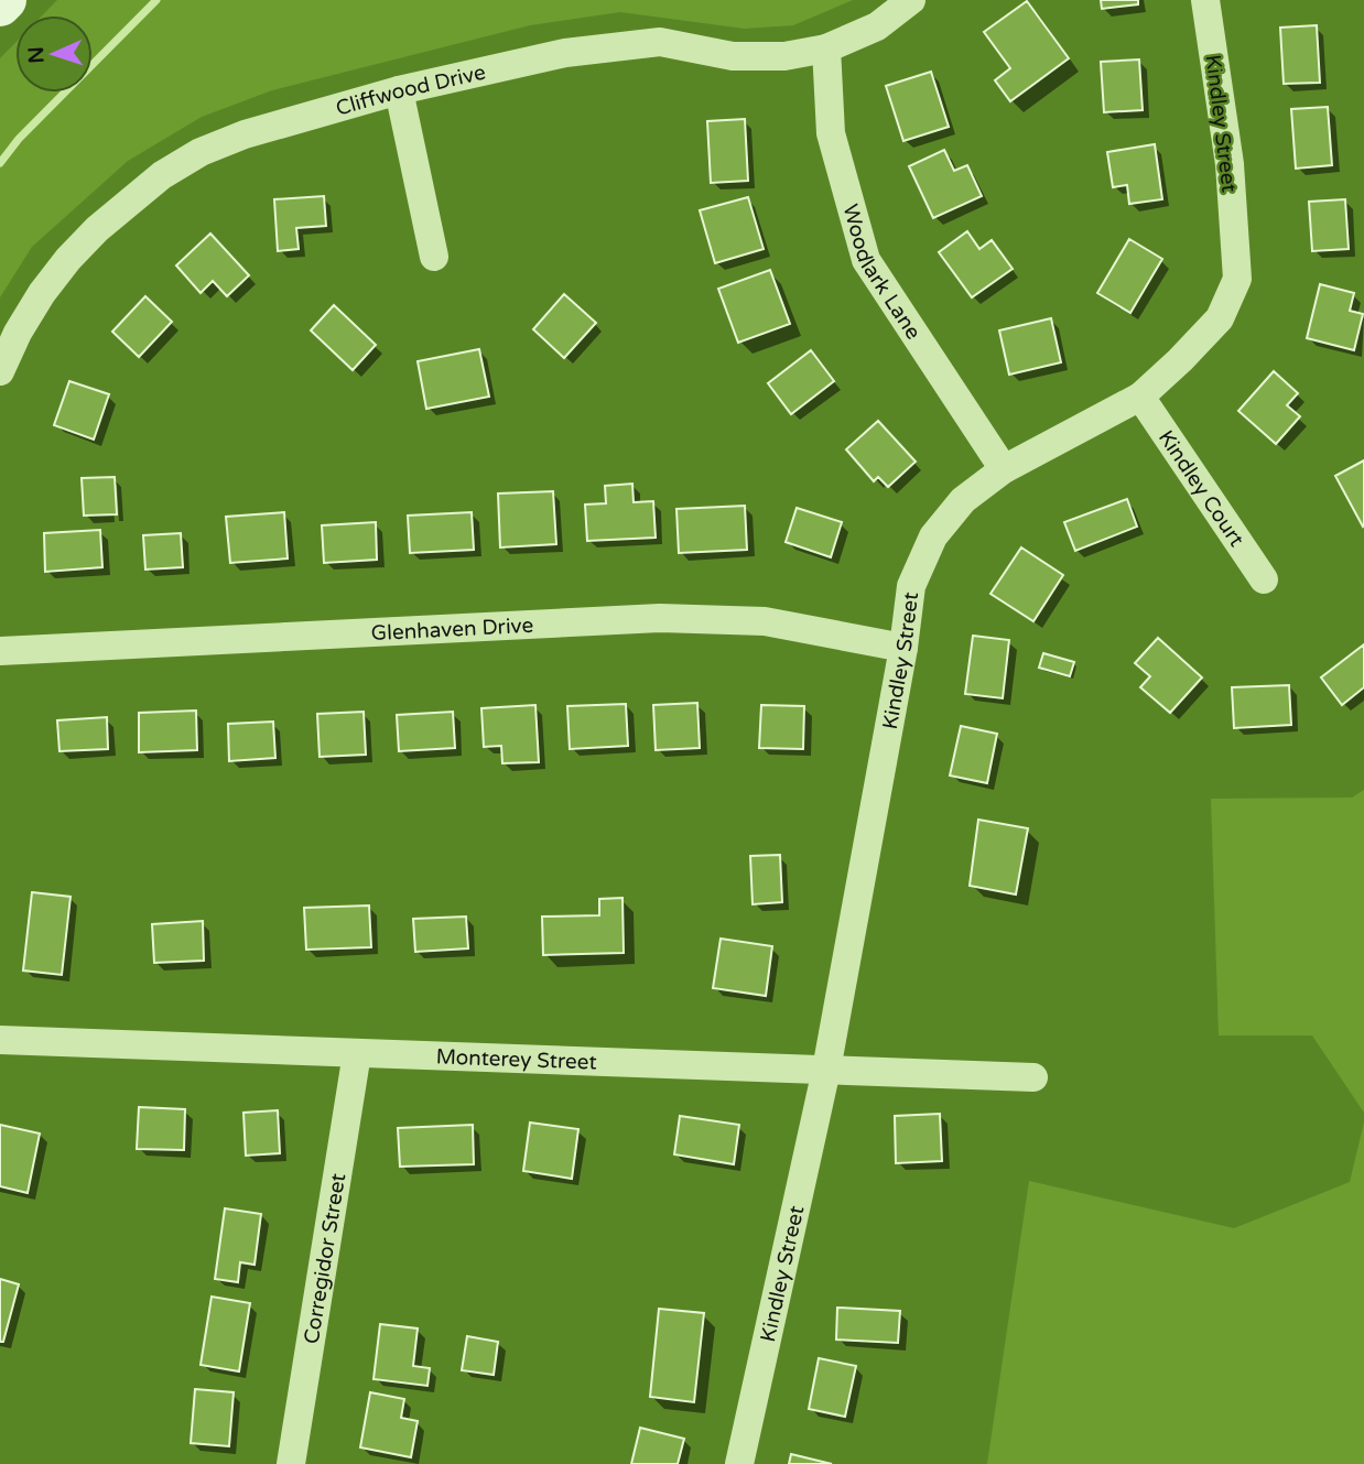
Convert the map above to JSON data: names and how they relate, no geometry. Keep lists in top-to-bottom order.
{
  "streets": {
    "street": [
      "Cliffwood Drive",
      "Kindley Street",
      "Woodlark Lane",
      "Kindley Court",
      "Glenhaven Drive",
      "Monterey Street",
      "Corregidor Street"
    ]
  },
  "crossings": [
    ["Cliffwood Drive", "Woodlark Lane"],
    ["Kindley Street", "Woodlark Lane"],
    ["Kindley Street", "Kindley Court"],
    ["Kindley Street", "Glenhaven Drive"],
    ["Kindley Street", "Monterey Street"],
    ["Monterey Street", "Corregidor Street"]
  ],
  "north": "left"
}
